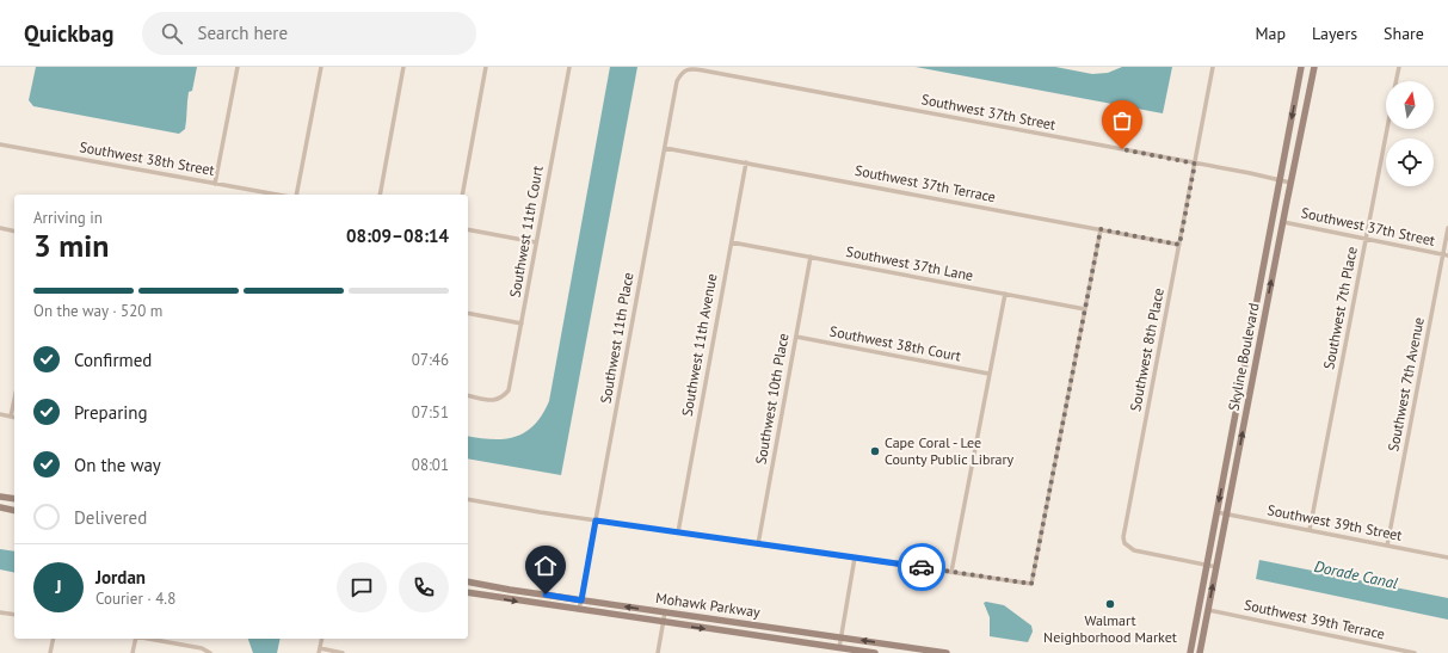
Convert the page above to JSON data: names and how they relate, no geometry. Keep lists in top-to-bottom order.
{
  "streets": {
    "street": [
      "Southwest 37th Street",
      "Southwest 38th Street",
      "Southwest 37th Terrace",
      "Southwest 11th Court",
      "Southwest 37th Lane",
      "Southwest 7th Place",
      "Southwest 11th Place",
      "Southwest 38th Court",
      "Southwest 11th Avenue",
      "Southwest 8th Place",
      "Skyline Boulevard",
      "Southwest 7th Avenue",
      "Southwest 10th Place",
      "Southwest 39th Street",
      "Mohawk Parkway",
      "Southwest 39th Terrace"
    ]
  },
  "crossings": [
    ["Southwest 37th Street", "Southwest 7th Place"],
    ["Southwest 37th Street", "Southwest 11th Place"],
    ["Southwest 37th Street", "Southwest 8th Place"],
    ["Southwest 37th Street", "Skyline Boulevard"],
    ["Southwest 37th Street", "Southwest 7th Avenue"],
    ["Southwest 37th Terrace", "Southwest 11th Place"],
    ["Southwest 37th Terrace", "Southwest 11th Avenue"],
    ["Southwest 37th Terrace", "Southwest 8th Place"],
    ["Southwest 37th Lane", "Southwest 11th Avenue"],
    ["Southwest 37th Lane", "Southwest 10th Place"],
    ["Southwest 7th Place", "Southwest 39th Street"],
    ["Southwest 11th Place", "Mohawk Parkway"],
    ["Southwest 38th Court", "Southwest 10th Place"],
    ["Southwest 8th Place", "Skyline Boulevard"],
    ["Skyline Boulevard", "Southwest 39th Street"],
    ["Skyline Boulevard", "Southwest 39th Terrace"],
    ["Southwest 7th Avenue", "Southwest 39th Street"]
  ],
  "water": ["Dorade Canal"],
  "places": ["Cape Coral - Lee County Public Library", "Walmart Neighborhood Market"],
  "north": "top",
  "page": {
    "header": "Quickbag",
    "search": "Search here",
    "nav": ["Map", "Layers", "Share"],
    "heading": ["3 min", "Arriving in", "08:09–08:14"],
    "panel": ["Jordan", "Courier · 4.8"],
    "bar": "On the way · 520 m",
    "list": [
      ["Confirmed", "07:46"],
      ["Preparing", "07:51"],
      ["On the way", "08:01"],
      "Delivered"
    ],
    "round": "J"
  }
}
